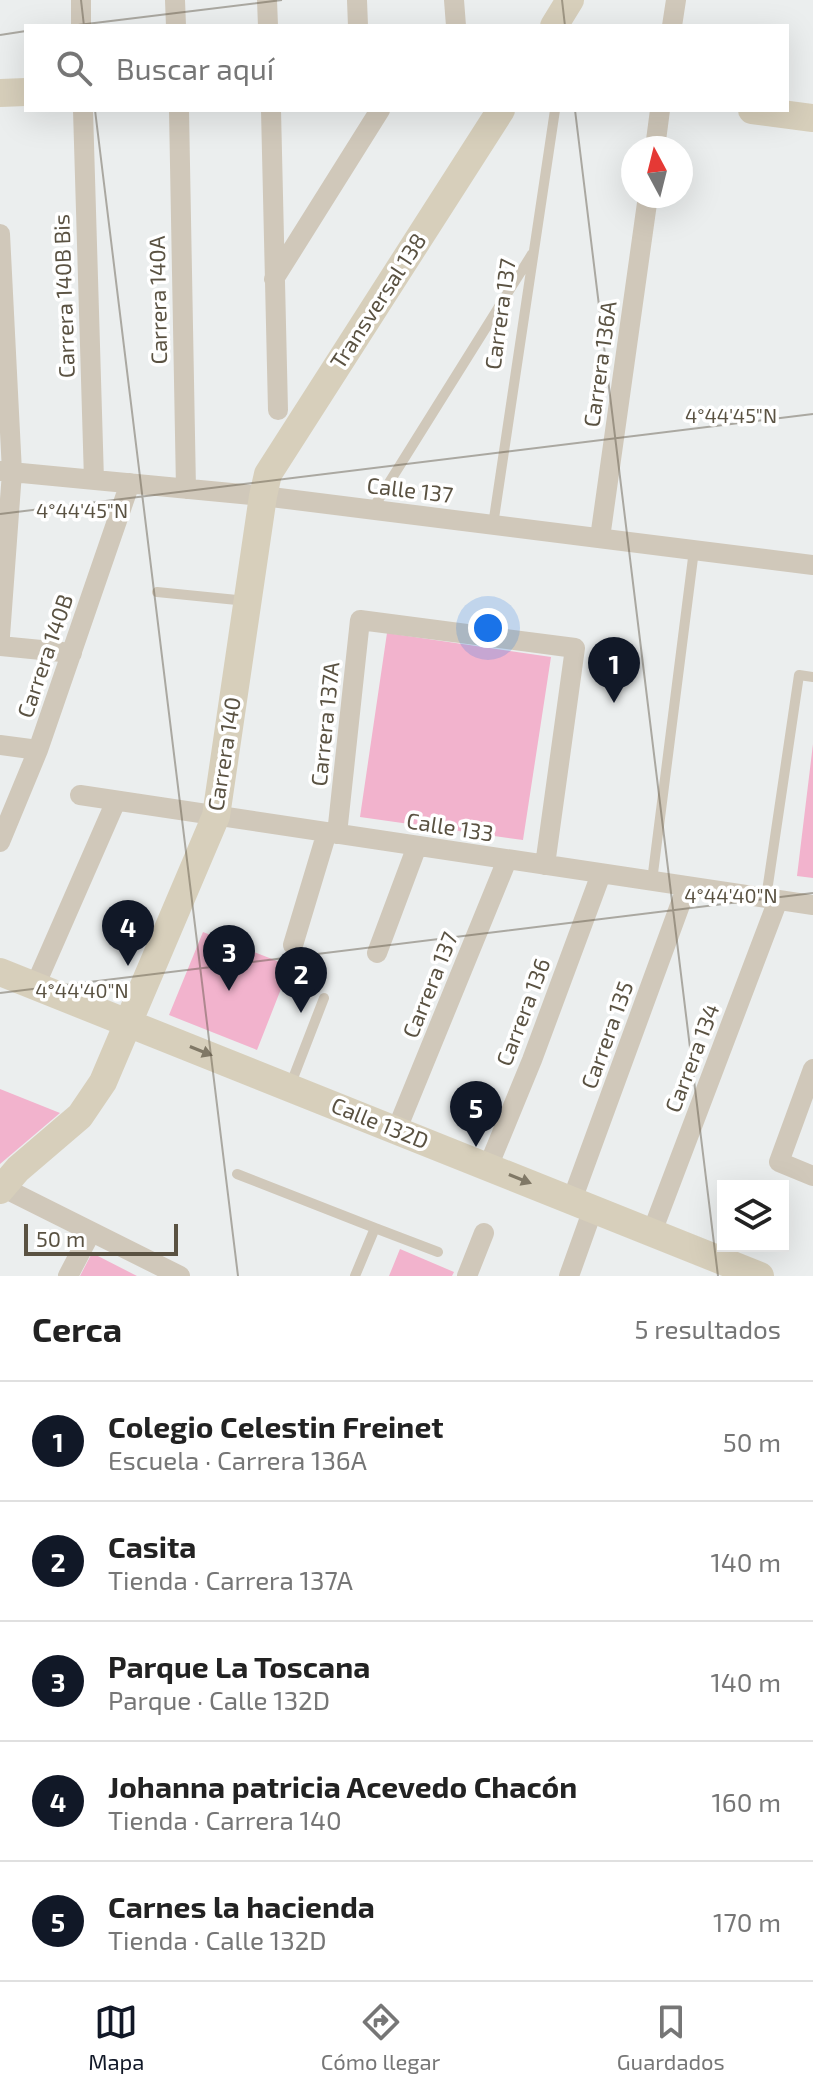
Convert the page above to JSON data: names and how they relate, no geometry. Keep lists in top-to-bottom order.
{
  "streets": {
    "street": [
      "Carrera 140B Bis",
      "Carrera 140A",
      "Transversal 138",
      "Carrera 137",
      "Carrera 136A",
      "Calle 137",
      "Carrera 140B",
      "Carrera 137A",
      "Carrera 140",
      "Calle 133",
      "Carrera 136",
      "Carrera 135",
      "Carrera 134",
      "Calle 132D"
    ]
  },
  "crossings": [
    ["Carrera 140B Bis", "Calle 137"],
    ["Carrera 140A", "Calle 137"],
    ["Transversal 138", "Calle 137"],
    ["Transversal 138", "Carrera 140"],
    ["Carrera 137", "Calle 137"],
    ["Carrera 137", "Calle 133"],
    ["Carrera 137", "Calle 132D"],
    ["Carrera 136A", "Calle 137"],
    ["Calle 137", "Carrera 140B"],
    ["Calle 137", "Carrera 140"],
    ["Carrera 137A", "Calle 133"],
    ["Carrera 140", "Calle 133"],
    ["Carrera 140", "Calle 132D"],
    ["Calle 133", "Carrera 136"],
    ["Calle 133", "Carrera 135"],
    ["Calle 133", "Carrera 134"],
    ["Carrera 136", "Calle 132D"],
    ["Carrera 135", "Calle 132D"],
    ["Carrera 134", "Calle 132D"]
  ],
  "scale_bar": "50 m",
  "north": "top",
  "page": {
    "search": "Buscar aquí",
    "pins": [
      "1",
      "4",
      "3",
      "2",
      "5"
    ],
    "scale": "50 m",
    "heading": ["Cerca", "5 resultados"],
    "list": [
      {
        "mark": "1",
        "name": "Colegio Celestin Freinet",
        "note": "Escuela · Carrera 136A",
        "value": "50 m"
      },
      {
        "mark": "2",
        "name": "Casita",
        "note": "Tienda · Carrera 137A",
        "value": "140 m"
      },
      {
        "mark": "3",
        "name": "Parque La Toscana",
        "note": "Parque · Calle 132D",
        "value": "140 m"
      },
      {
        "mark": "4",
        "name": "Johanna patricia Acevedo Chacón",
        "note": "Tienda · Carrera 140",
        "value": "160 m"
      },
      {
        "mark": "5",
        "name": "Carnes la hacienda",
        "note": "Tienda · Calle 132D",
        "value": "170 m"
      }
    ],
    "nav": ["Mapa", "Cómo llegar", "Guardados"]
  },
  "coordinates": ["4°44'45\"N", "4°44'40\"N"]
}
